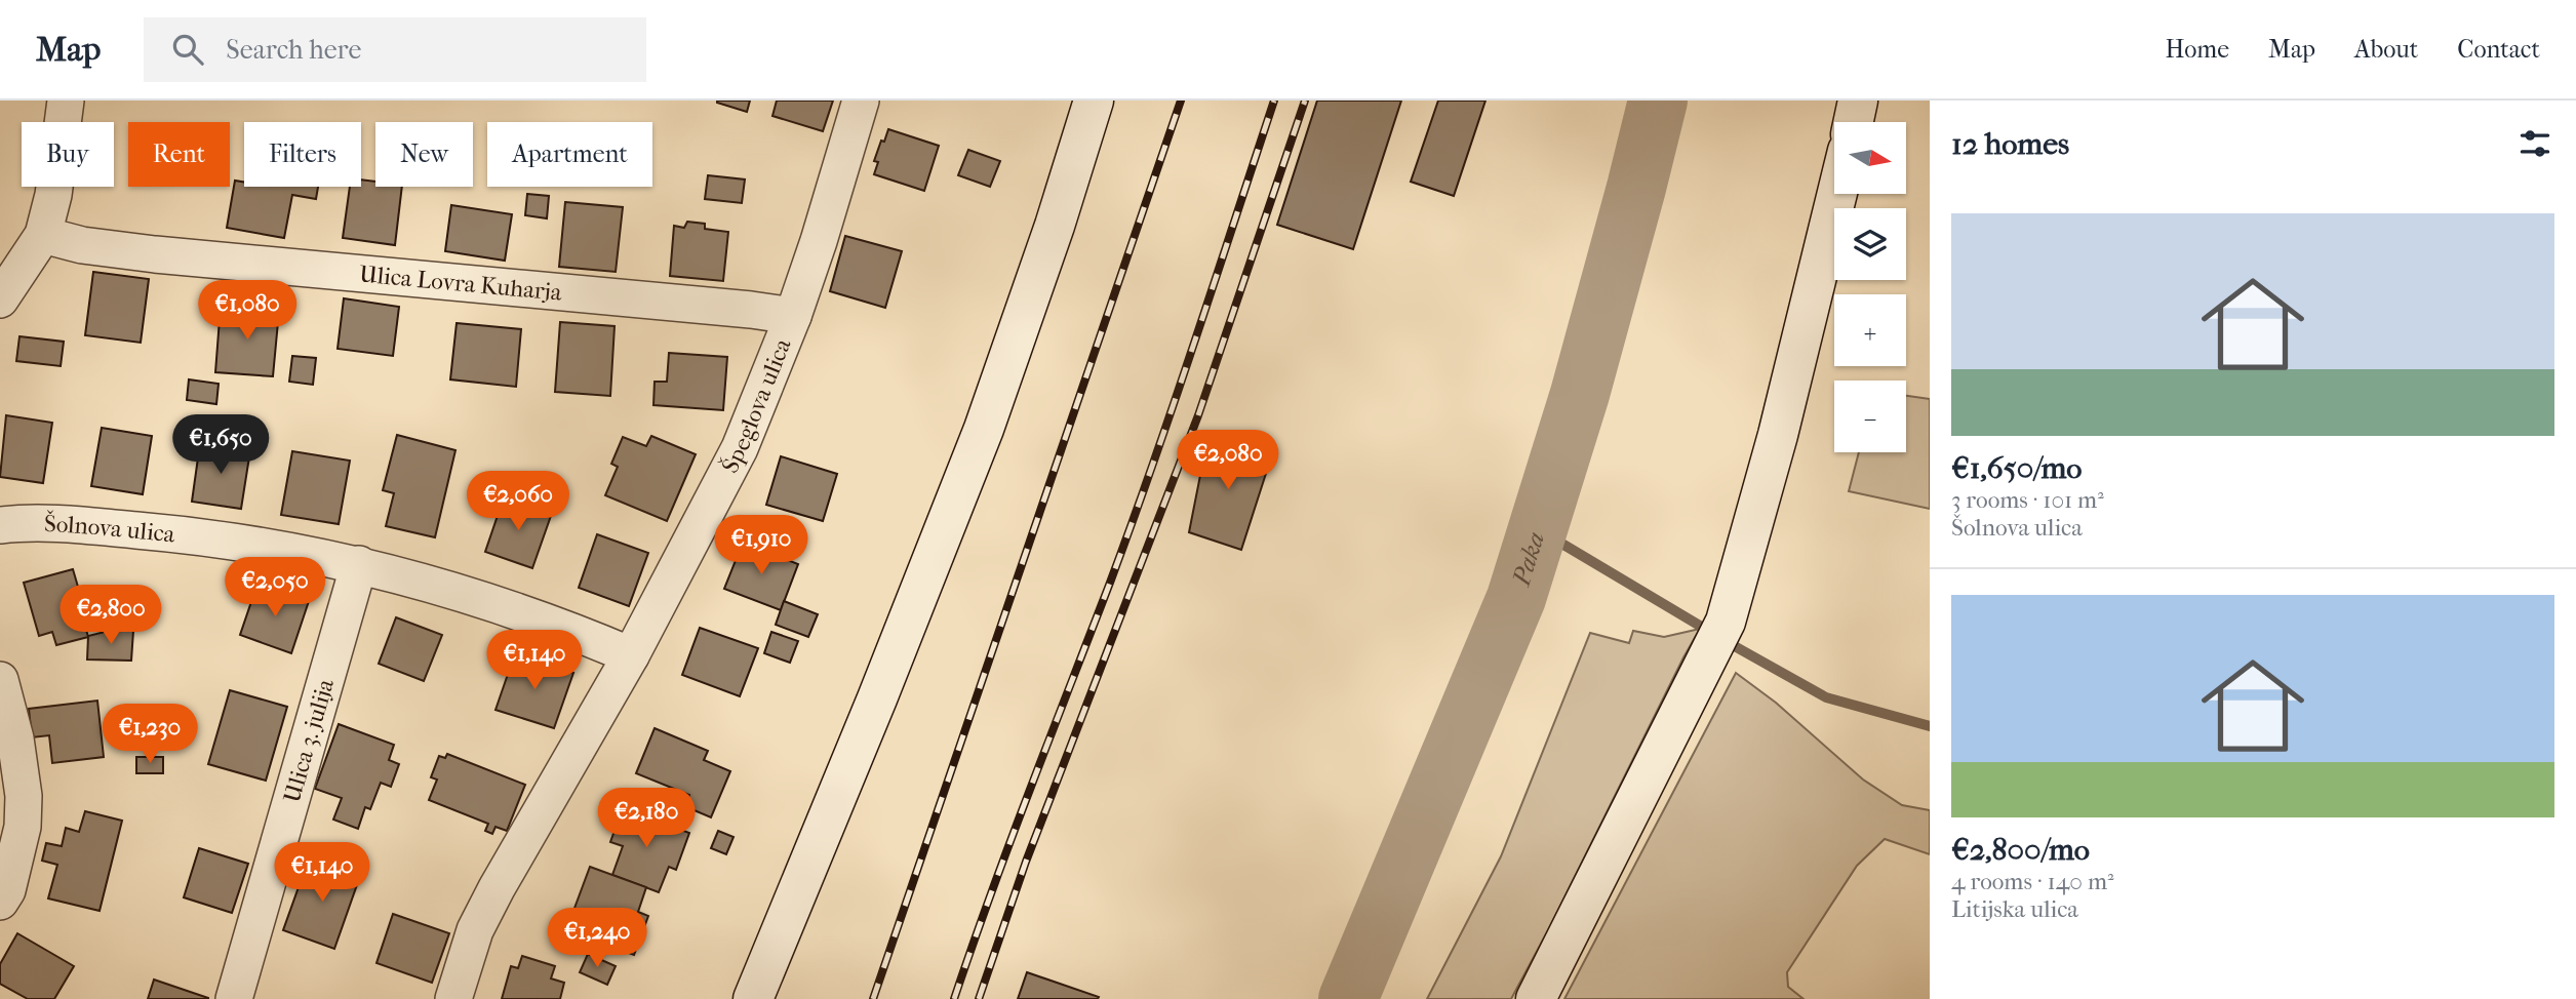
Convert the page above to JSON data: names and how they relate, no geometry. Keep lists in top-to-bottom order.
{
  "streets": {
    "street": [
      "Ulica Lovra Kuharja",
      "Špeglova ulica",
      "Šolnova ulica",
      "Ulica 3. julija"
    ]
  },
  "crossings": [
    ["Ulica Lovra Kuharja", "Špeglova ulica"],
    ["Špeglova ulica", "Šolnova ulica"],
    ["Šolnova ulica", "Ulica 3. julija"]
  ],
  "water": ["Paka"],
  "north": "right",
  "page": {
    "header": "Map",
    "search": "Search here",
    "nav": [
      "Home",
      "Map",
      "About",
      "Contact"
    ],
    "heading": "12 homes",
    "map_buttons": ["+", "−"],
    "chip": [
      "Buy",
      "Rent",
      "Filters",
      "New",
      "Apartment"
    ],
    "list": [
      {
        "name": "€1,650/mo",
        "note": "3 rooms · 101 m² · Šolnova ulica"
      },
      {
        "name": "€2,800/mo",
        "note": "4 rooms · 140 m² · Litijska ulica"
      }
    ],
    "price": [
      "€1,080",
      "€1,650",
      "€2,080",
      "€2,060",
      "€1,910",
      "€2,050",
      "€2,800",
      "€1,140",
      "€1,230",
      "€2,180",
      "€1,140",
      "€1,240"
    ]
  }
}
